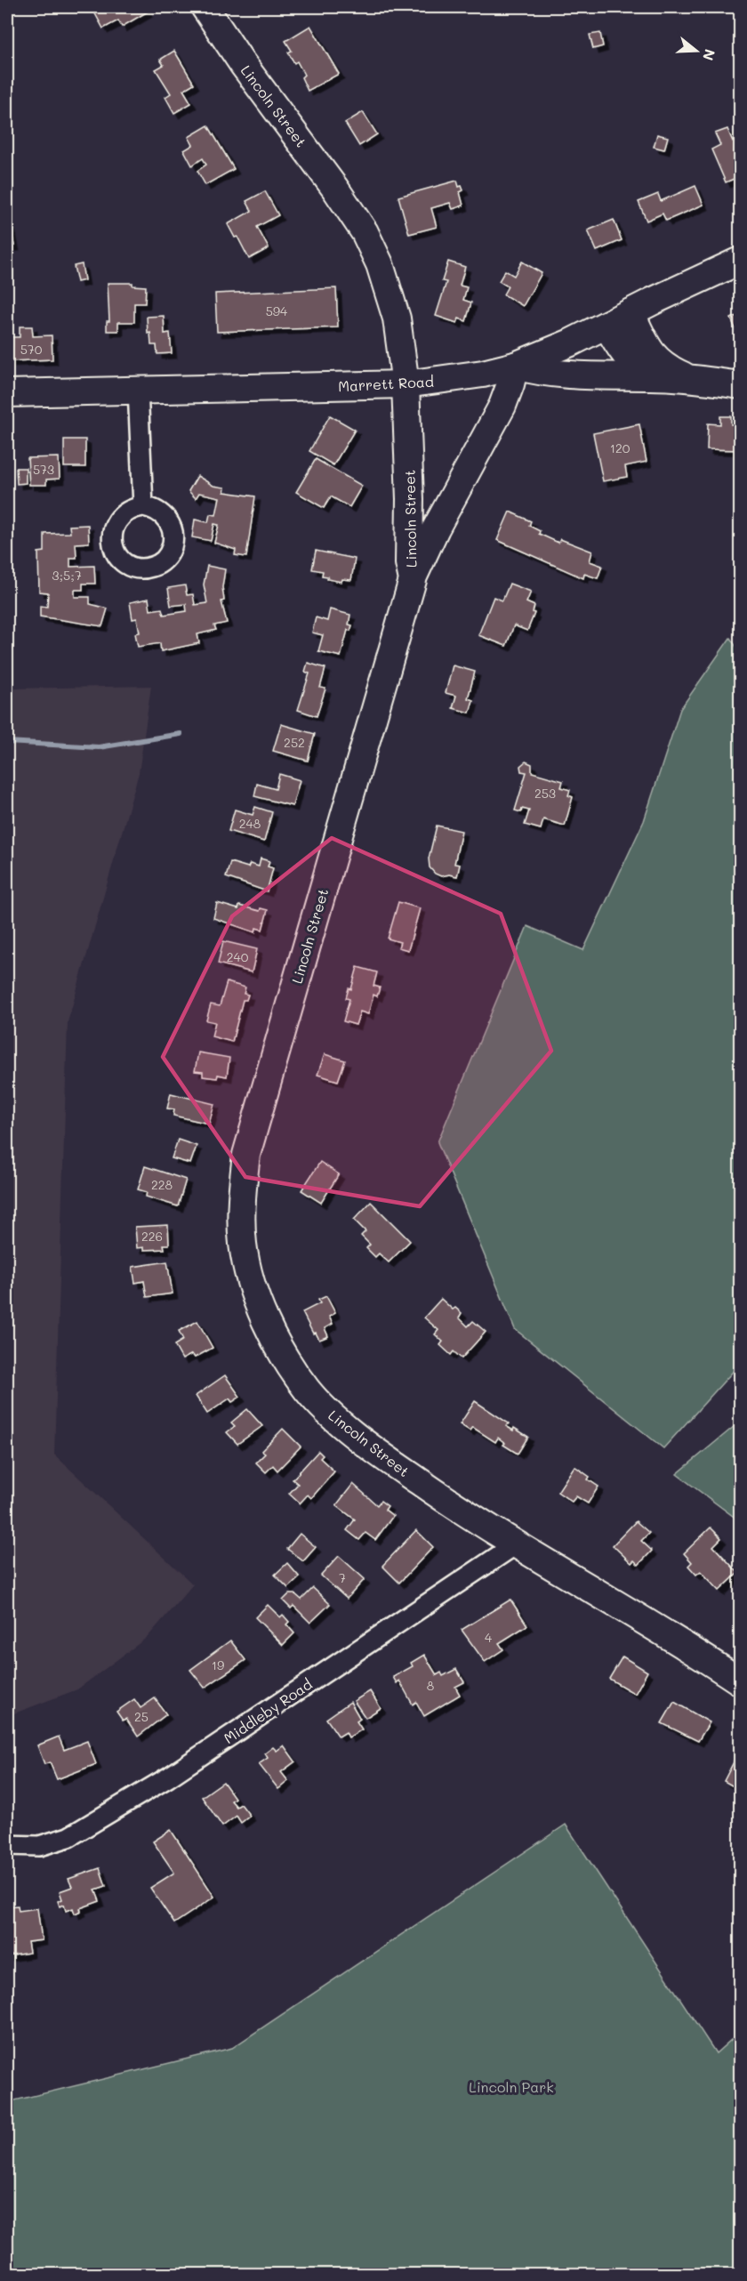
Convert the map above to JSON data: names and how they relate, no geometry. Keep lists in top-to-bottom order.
{
  "streets": {
    "street": ["Lincoln Street", "Marrett Road", "Middleby Road"]
  },
  "crossings": [
    ["Lincoln Street", "Marrett Road"],
    ["Lincoln Street", "Middleby Road"]
  ],
  "parks": ["Lincoln Park"],
  "house_numbers": [
    "594",
    "570",
    "120",
    "573",
    "3;5;7",
    "252",
    "253",
    "248",
    "240",
    "228",
    "226",
    "7",
    "4",
    "19",
    "8",
    "25"
  ],
  "north": "right"
}
